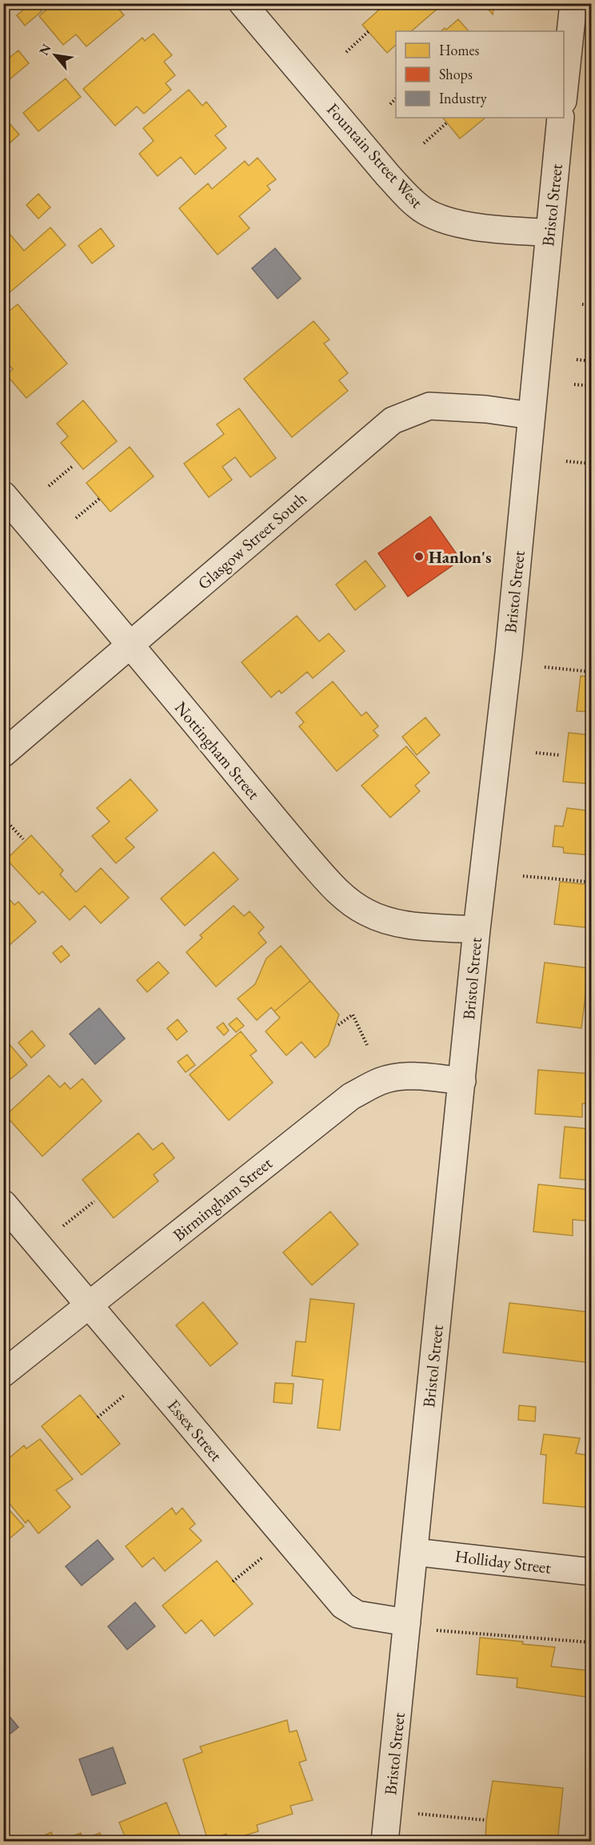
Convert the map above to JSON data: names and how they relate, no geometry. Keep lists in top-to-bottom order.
{
  "streets": {
    "street": [
      "Fountain Street West",
      "Bristol Street",
      "Glasgow Street South",
      "Nottingham Street",
      "Birmingham Street",
      "Essex Street",
      "Holliday Street"
    ]
  },
  "crossings": [
    ["Fountain Street West", "Bristol Street"],
    ["Bristol Street", "Glasgow Street South"],
    ["Bristol Street", "Nottingham Street"],
    ["Bristol Street", "Birmingham Street"],
    ["Bristol Street", "Essex Street"],
    ["Bristol Street", "Holliday Street"],
    ["Glasgow Street South", "Nottingham Street"],
    ["Birmingham Street", "Essex Street"]
  ],
  "places": ["Hanlon's"],
  "legend": ["Homes", "Shops", "Industry"],
  "north": "top left"
}
